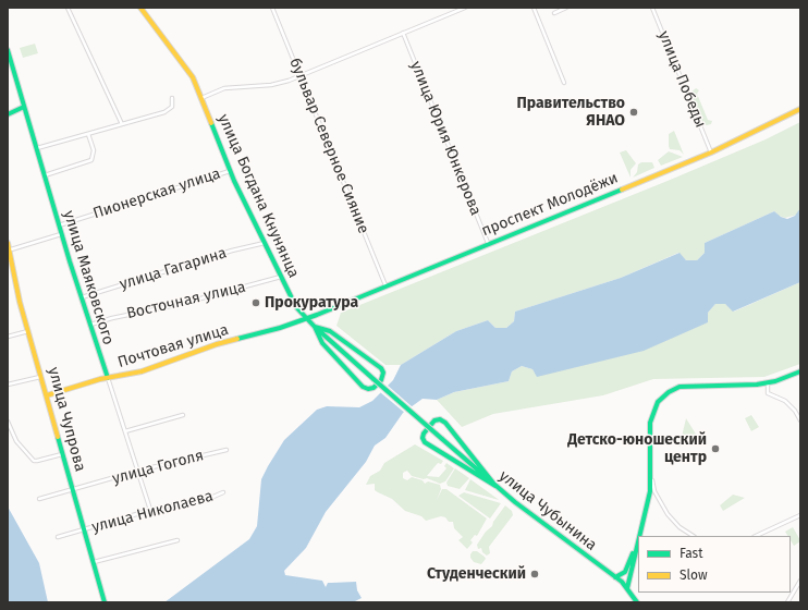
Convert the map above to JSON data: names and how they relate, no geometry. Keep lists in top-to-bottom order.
{
  "streets": {
    "street": [
      "улица Победы",
      "улица Юрия Юнкерова",
      "бульвар Северное Сияние",
      "Пионерская улица",
      "улица Богдана Кнунянца",
      "проспект Молодёжи",
      "улица Гагарина",
      "улица Маяковского",
      "Восточная улица",
      "Почтовая улица",
      "улица Чупрова",
      "улица Гоголя",
      "улица Чубынина",
      "улица Николаева"
    ]
  },
  "crossings": [
    ["улица Победы", "проспект Молодёжи"],
    ["улица Юрия Юнкерова", "проспект Молодёжи"],
    ["бульвар Северное Сияние", "проспект Молодёжи"],
    ["Пионерская улица", "улица Богдана Кнунянца"],
    ["Пионерская улица", "улица Маяковского"],
    ["улица Богдана Кнунянца", "проспект Молодёжи"],
    ["улица Богдана Кнунянца", "улица Гагарина"],
    ["улица Богдана Кнунянца", "Восточная улица"],
    ["улица Богдана Кнунянца", "Почтовая улица"],
    ["улица Богдана Кнунянца", "улица Чубынина"],
    ["проспект Молодёжи", "Почтовая улица"],
    ["улица Гагарина", "улица Маяковского"],
    ["улица Маяковского", "Восточная улица"],
    ["улица Маяковского", "Почтовая улица"],
    ["улица Маяковского", "улица Гоголя"],
    ["улица Маяковского", "улица Николаева"],
    ["Почтовая улица", "улица Чупрова"],
    ["улица Чупрова", "улица Гоголя"],
    ["улица Чупрова", "улица Николаева"]
  ],
  "places": [
    "Правительство ЯНАО",
    "Прокуратура",
    "Детско-юношеский центр",
    "Студенческий"
  ],
  "legend": ["Fast", "Slow"]
}
